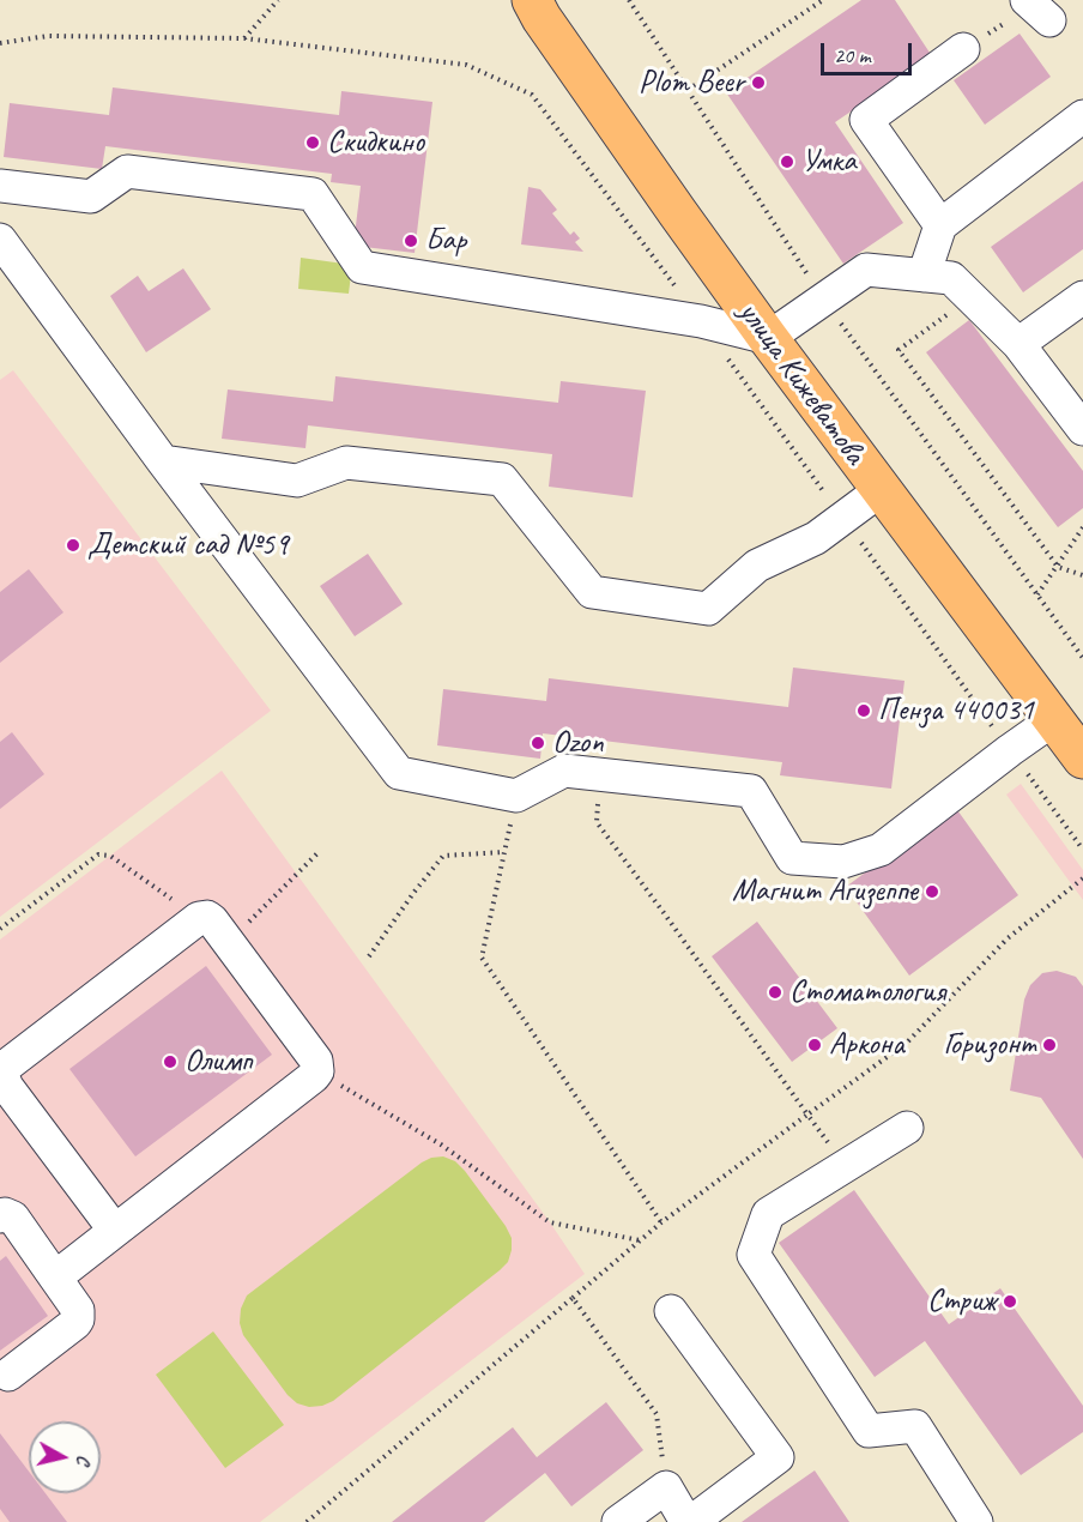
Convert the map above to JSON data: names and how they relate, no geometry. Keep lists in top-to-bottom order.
{
  "streets": {
    "main road": ["улица Кижеватова"]
  },
  "places": [
    "Plom Beer",
    "Скидкино",
    "Умка",
    "Бар",
    "Детский сад №59",
    "Пенза 440031",
    "Ozon",
    "Магнит Агизеппе",
    "Стоматология",
    "Аркона",
    "Горизонт",
    "Олимп",
    "Стриж"
  ],
  "scale_bar": "20 m",
  "north": "right"
}
